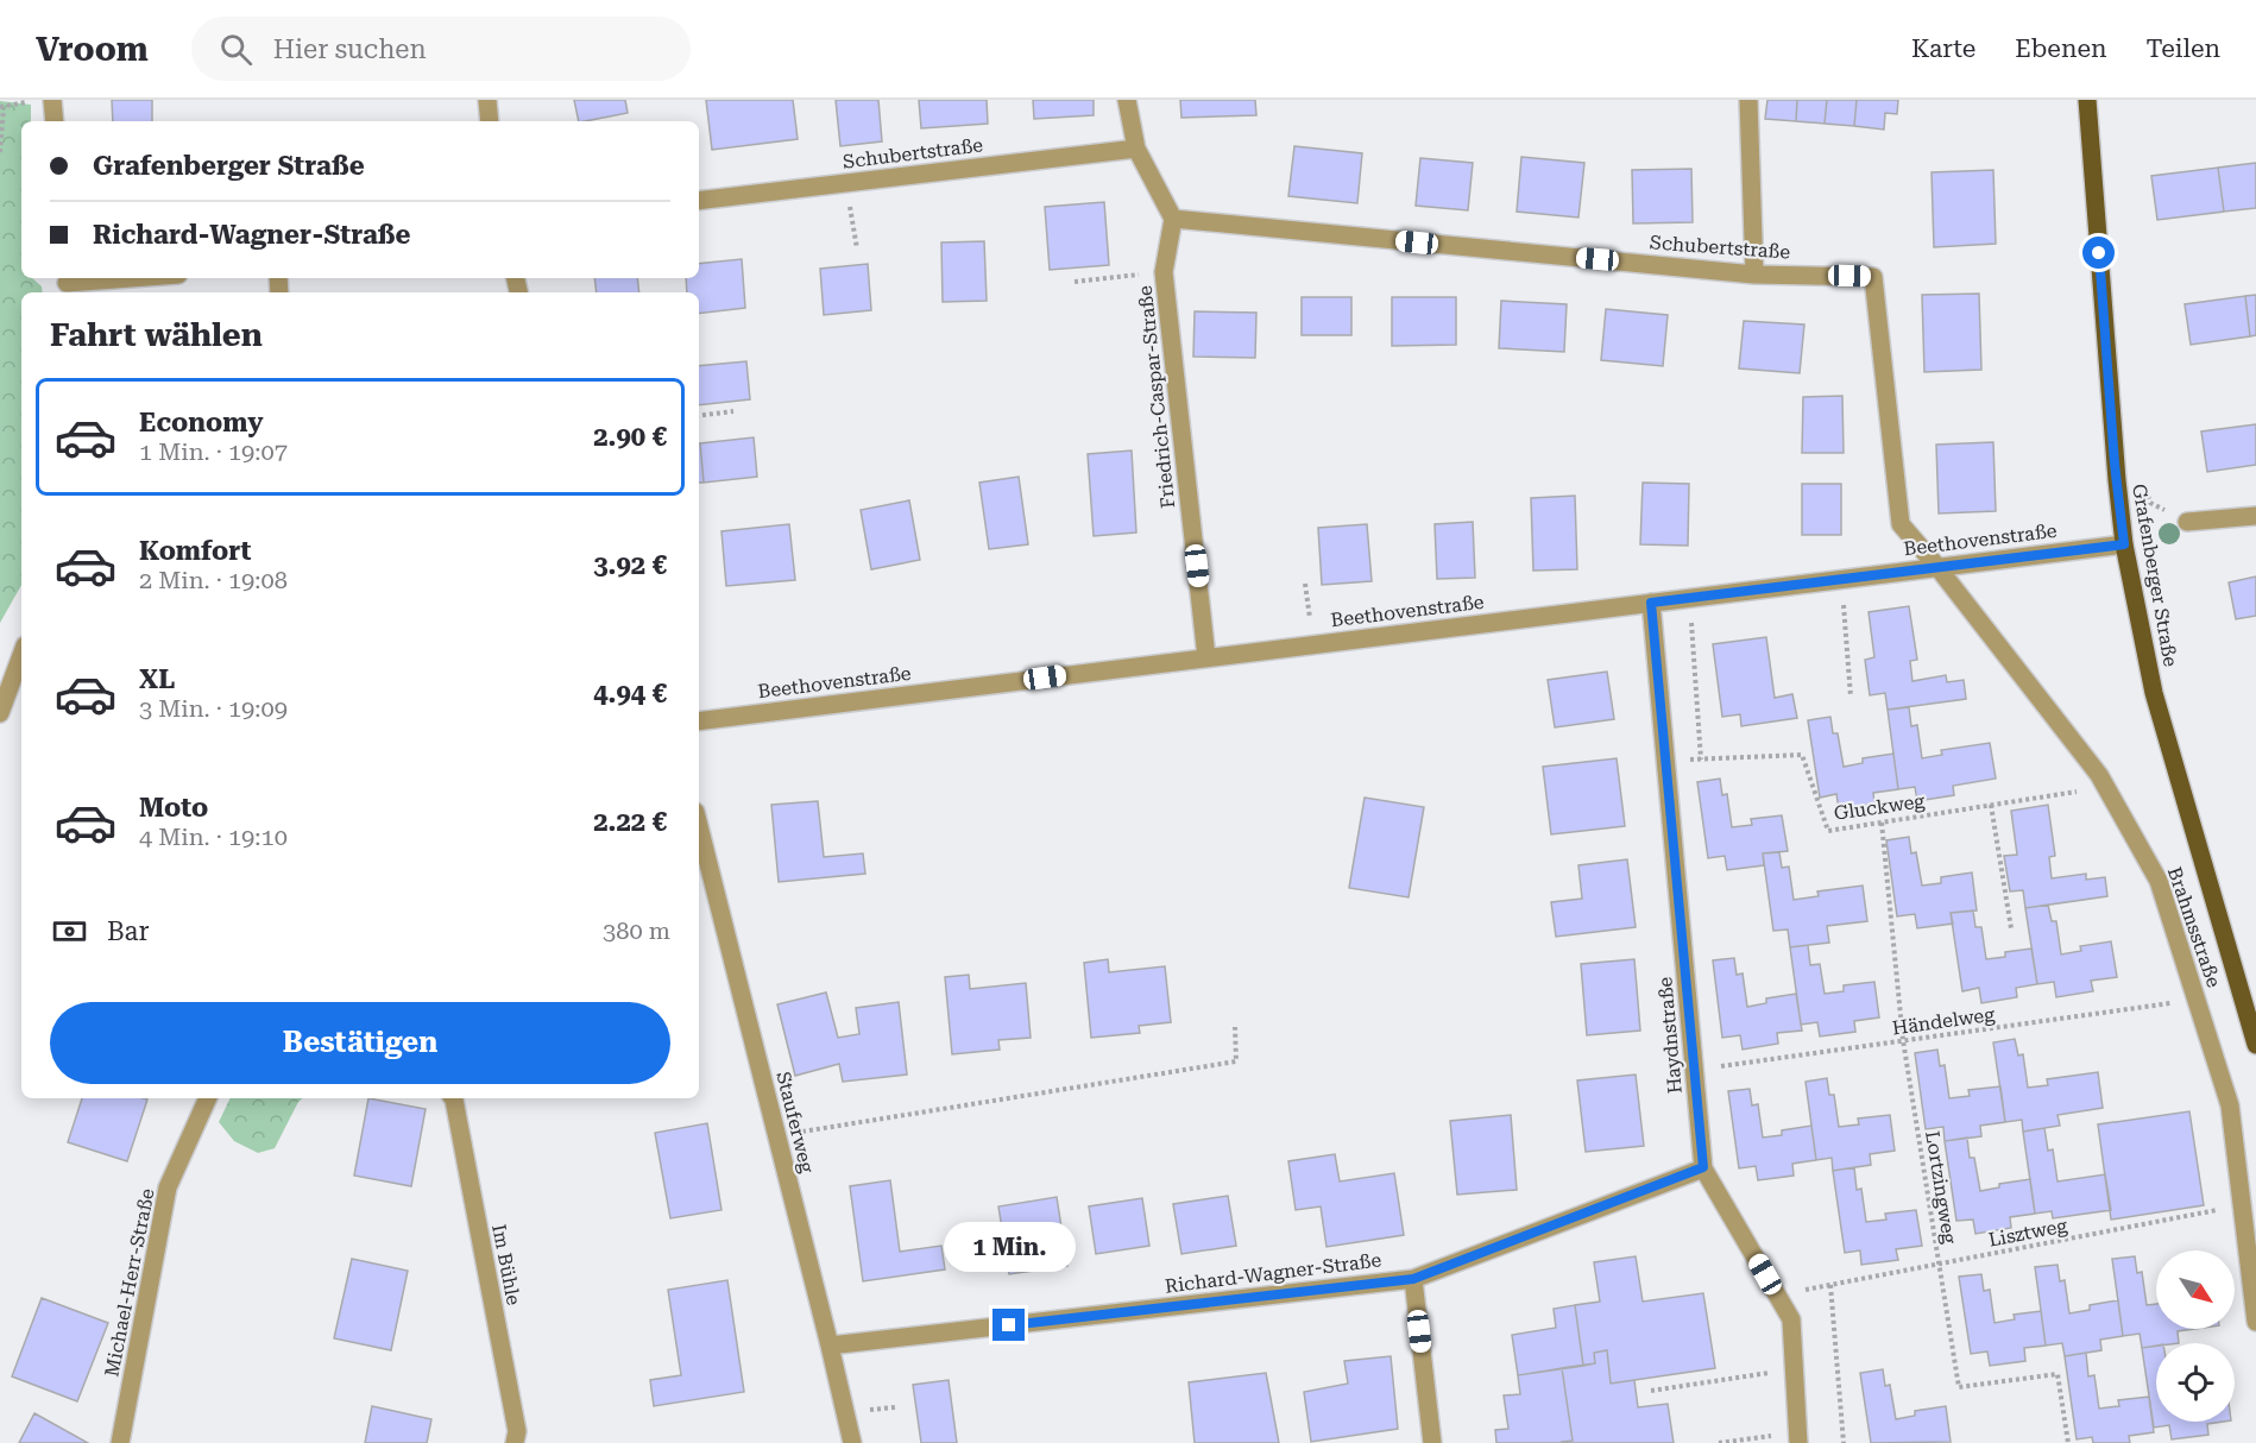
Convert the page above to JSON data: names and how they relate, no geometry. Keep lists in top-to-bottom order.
{
  "streets": {
    "main road": ["Grafenberger Straße"],
    "street": [
      "Schubertstraße",
      "Friedrich-Caspar-Straße",
      "Beethovenstraße",
      "Brahmsstraße",
      "Haydnstraße",
      "Stauferweg",
      "Im Bühle",
      "Richard-Wagner-Straße",
      "Michael-Herr-Straße"
    ],
    "path": [
      "Gluckweg",
      "Händelweg",
      "Lortzingweg",
      "Lisztweg"
    ]
  },
  "crossings": [
    ["Schubertstraße", "Friedrich-Caspar-Straße"],
    ["Schubertstraße", "Beethovenstraße"],
    ["Schubertstraße", "Brahmsstraße"],
    ["Friedrich-Caspar-Straße", "Beethovenstraße"],
    ["Beethovenstraße", "Grafenberger Straße"],
    ["Beethovenstraße", "Brahmsstraße"],
    ["Beethovenstraße", "Haydnstraße"],
    ["Gluckweg", "Brahmsstraße"],
    ["Gluckweg", "Haydnstraße"],
    ["Gluckweg", "Lortzingweg"],
    ["Brahmsstraße", "Händelweg"],
    ["Brahmsstraße", "Lisztweg"],
    ["Händelweg", "Haydnstraße"],
    ["Händelweg", "Lortzingweg"],
    ["Haydnstraße", "Lisztweg"],
    ["Haydnstraße", "Richard-Wagner-Straße"],
    ["Stauferweg", "Richard-Wagner-Straße"],
    ["Lortzingweg", "Lisztweg"]
  ],
  "north": "bottom right",
  "page": {
    "header": "Vroom",
    "search": "Hier suchen",
    "nav": ["Karte", "Ebenen", "Teilen"],
    "banner": ["Grafenberger Straße", "Richard-Wagner-Straße"],
    "heading": "Fahrt wählen",
    "list": [
      {
        "name": "Economy",
        "note": "1 Min. · 19:07",
        "value": "2.90 €"
      },
      {
        "name": "Komfort",
        "note": "2 Min. · 19:08",
        "value": "3.92 €"
      },
      {
        "name": "XL",
        "note": "3 Min. · 19:09",
        "value": "4.94 €"
      },
      {
        "name": "Moto",
        "note": "4 Min. · 19:10",
        "value": "2.22 €"
      }
    ],
    "pay": ["Bar", "380 m"],
    "buttons": "Bestätigen",
    "bubble": "1 Min."
  }
}
